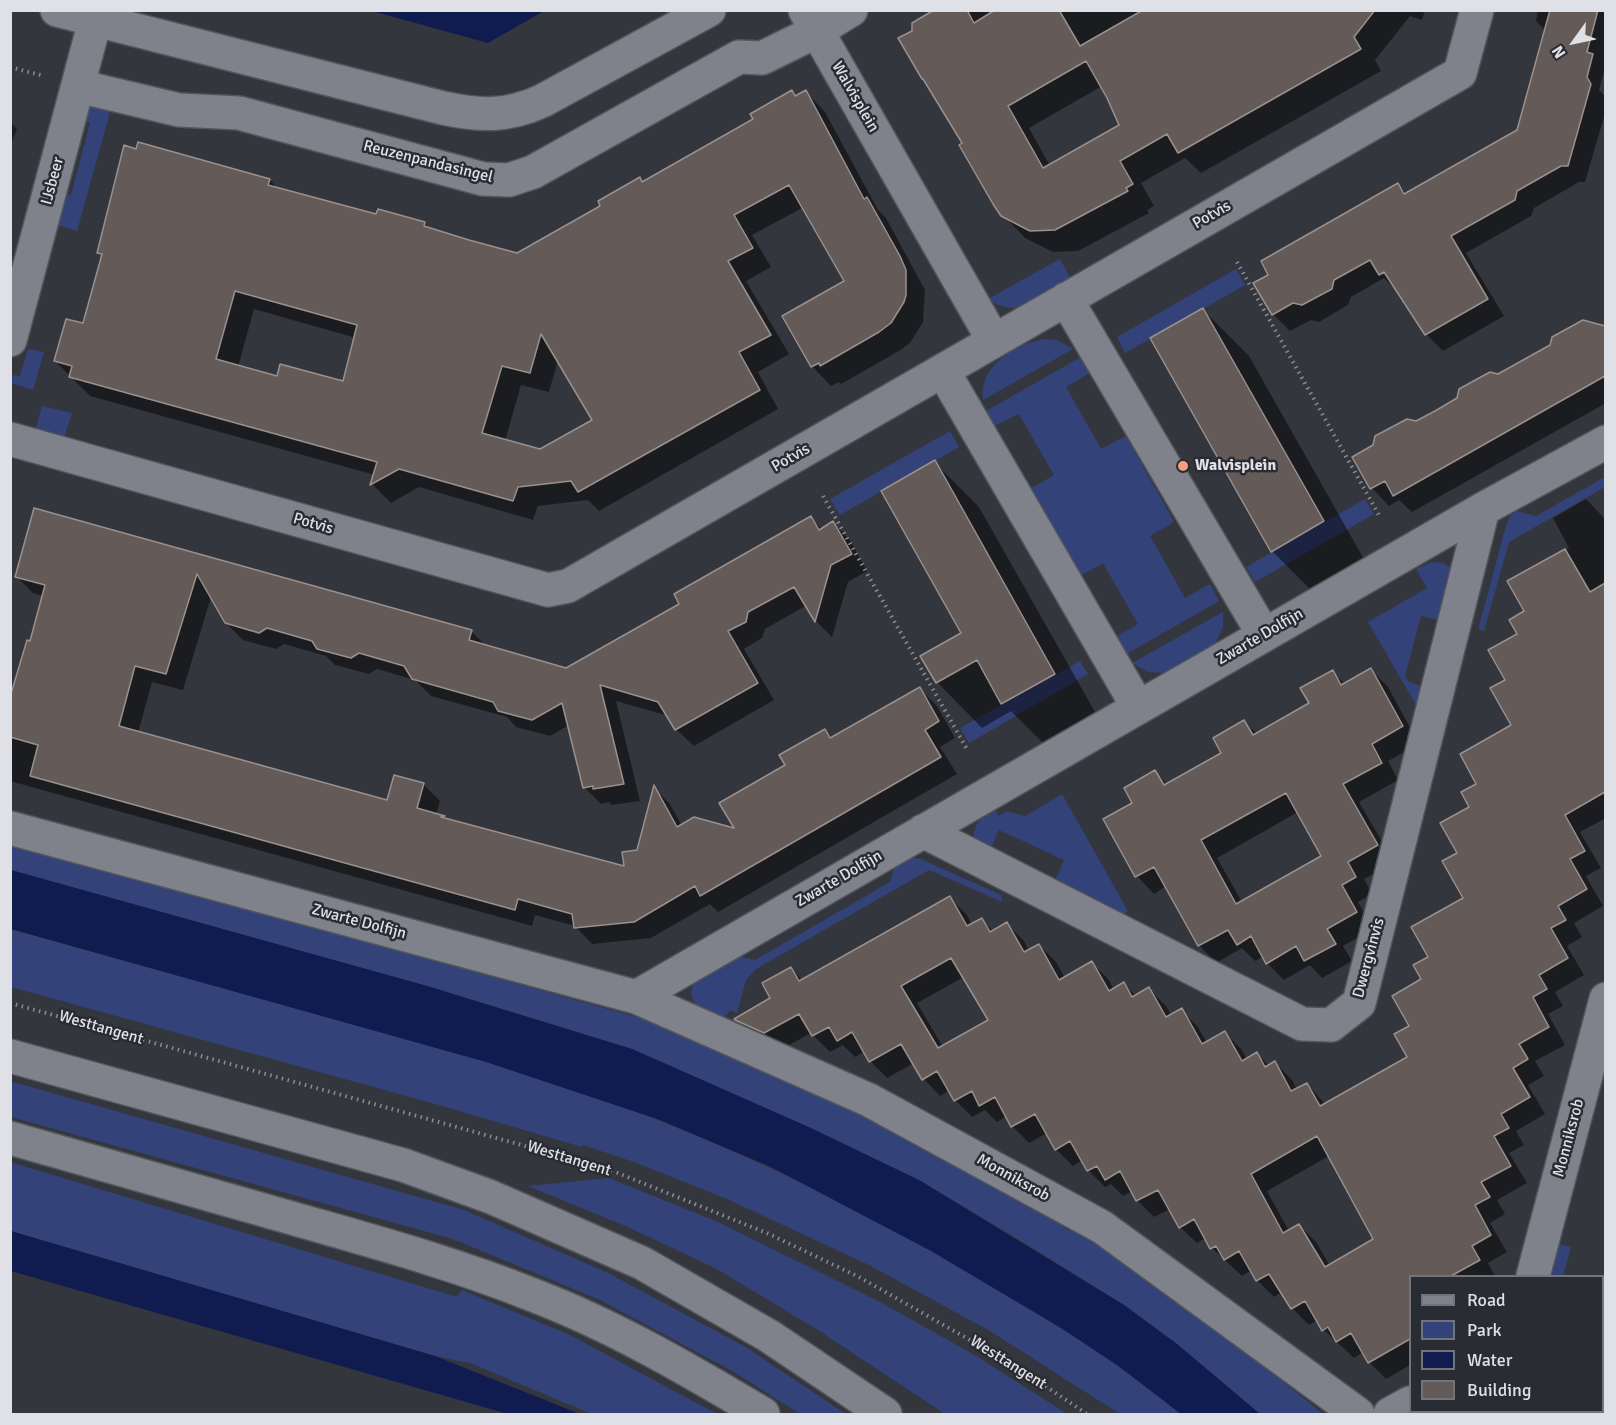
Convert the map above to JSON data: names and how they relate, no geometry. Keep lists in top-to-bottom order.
{
  "streets": {
    "street": [
      "Walvisplein",
      "Reuzenpandasingel",
      "IJsbeer",
      "Potvis",
      "Zwarte Dolfijn",
      "Dwergvinvis",
      "Monniksrob"
    ],
    "path": ["Westtangent"]
  },
  "crossings": [
    ["Walvisplein", "Reuzenpandasingel"],
    ["Walvisplein", "Potvis"],
    ["Reuzenpandasingel", "IJsbeer"],
    ["Zwarte Dolfijn", "Dwergvinvis"],
    ["Zwarte Dolfijn", "Monniksrob"]
  ],
  "places": ["Walvisplein"],
  "legend": [
    "Road",
    "Park",
    "Water",
    "Building"
  ],
  "north": "bottom left"
}
